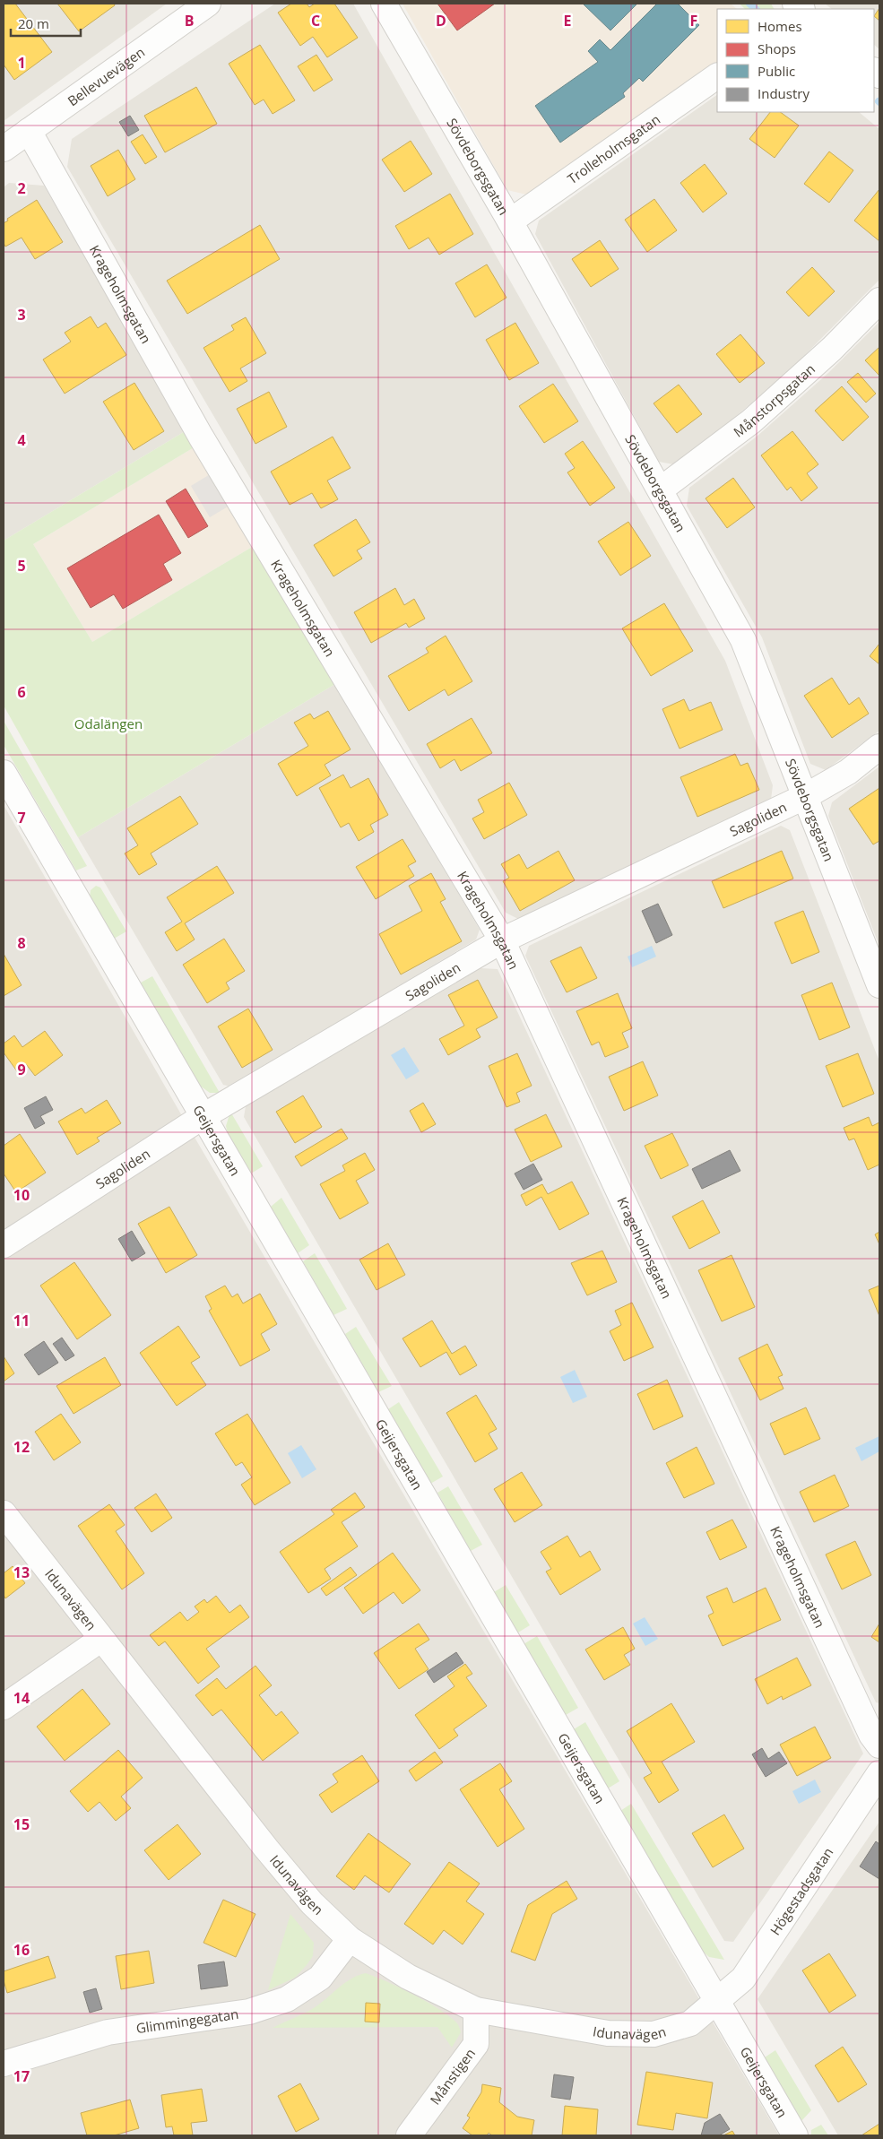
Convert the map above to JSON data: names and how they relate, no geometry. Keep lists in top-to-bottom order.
{
  "streets": {
    "street": [
      "Bellevuevägen",
      "Trolleholmsgatan",
      "Sövdeborgsgatan",
      "Krageholmsgatan",
      "Månstorpsgatan",
      "Sagoliden",
      "Geijersgatan",
      "Idunavägen",
      "Högestadsgatan",
      "Glimmingegatan",
      "Månstigen"
    ]
  },
  "crossings": [
    ["Bellevuevägen", "Krageholmsgatan"],
    ["Trolleholmsgatan", "Sövdeborgsgatan"],
    ["Sövdeborgsgatan", "Månstorpsgatan"],
    ["Sövdeborgsgatan", "Sagoliden"],
    ["Krageholmsgatan", "Sagoliden"],
    ["Sagoliden", "Geijersgatan"],
    ["Geijersgatan", "Idunavägen"],
    ["Geijersgatan", "Högestadsgatan"],
    ["Idunavägen", "Högestadsgatan"],
    ["Idunavägen", "Glimmingegatan"],
    ["Idunavägen", "Månstigen"]
  ],
  "parks": ["Odalängen"],
  "legend": [
    "Homes",
    "Shops",
    "Public",
    "Industry"
  ],
  "scale_bar": "20 m",
  "grid": {
    "columns": [
      "B",
      "C",
      "D",
      "E",
      "F"
    ],
    "rows": [
      "1",
      "2",
      "3",
      "4",
      "5",
      "6",
      "7",
      "8",
      "9",
      "10",
      "11",
      "12",
      "13",
      "14",
      "15",
      "16",
      "17"
    ]
  }
}
